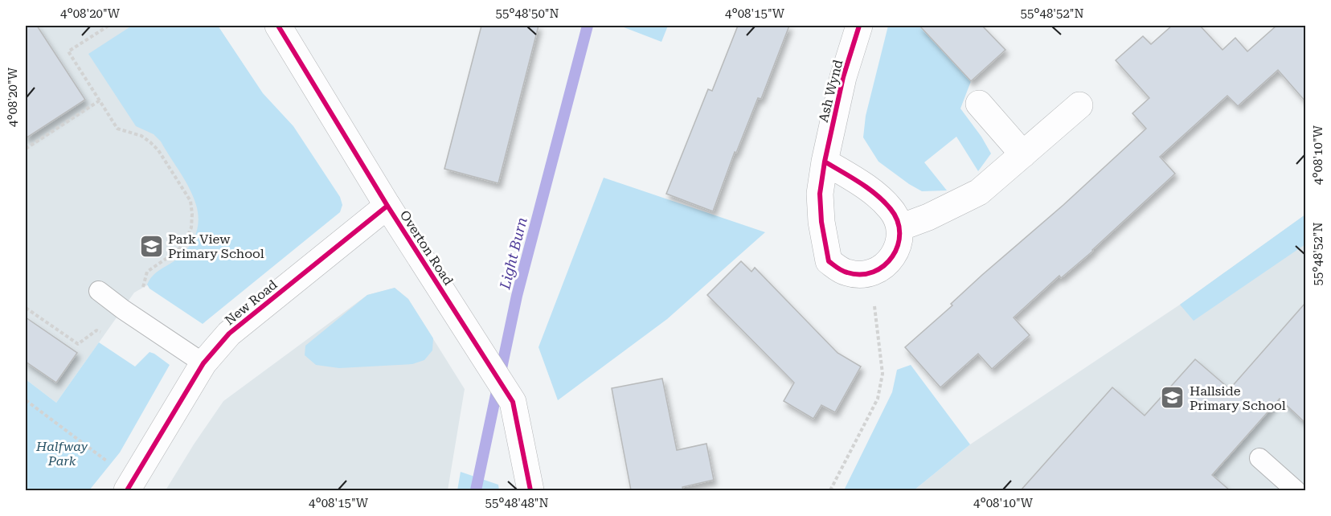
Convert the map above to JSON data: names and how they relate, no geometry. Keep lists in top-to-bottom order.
{
  "streets": {
    "street": ["Ash Wynd", "Overton Road", "New Road"]
  },
  "crossings": [
    ["Overton Road", "New Road"]
  ],
  "water": ["Light Burn"],
  "parks": ["Halfway Park"],
  "places": {
    "school or university": ["Park View Primary School", "Hallside Primary School"]
  },
  "coordinates": [
    "4°08'20\"W",
    "55°48'50\"N",
    "4°08'15\"W",
    "55°48'52\"N",
    "4°08'10\"W",
    "55°48'48\"N"
  ]
}
